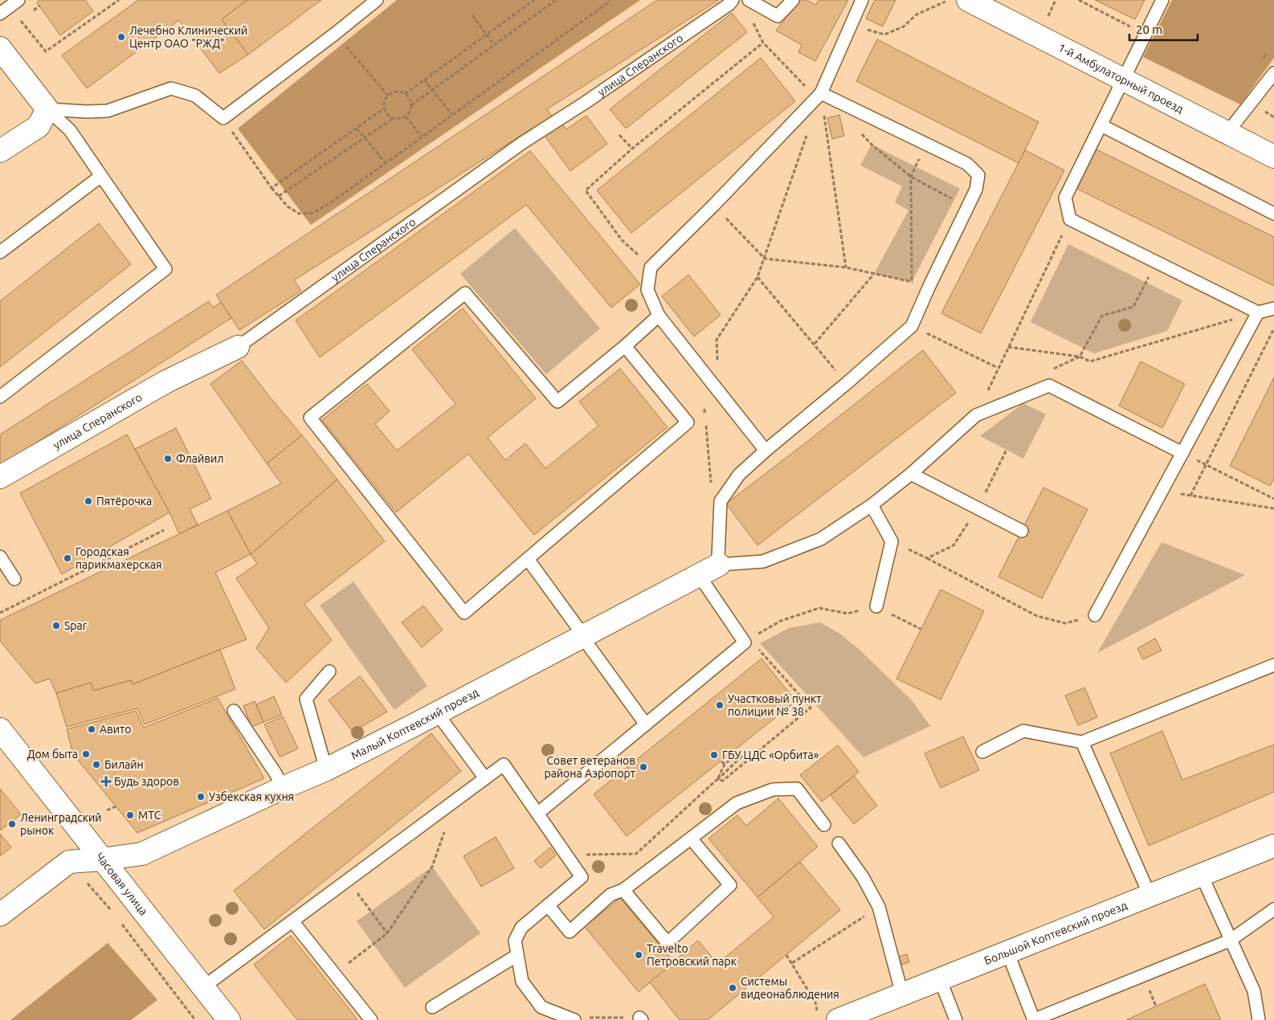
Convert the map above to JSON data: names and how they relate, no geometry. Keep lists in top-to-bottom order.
{
  "streets": {
    "street": [
      "улица Сперанского",
      "1-й Амбулаторный проезд",
      "Малый Коптевский проезд",
      "Часовая улица",
      "Большой Коптевский проезд"
    ]
  },
  "crossings": [
    ["Малый Коптевский проезд", "Часовая улица"]
  ],
  "places": {
    "other": [
      "Лечебно Клинический Центр ОАО \"РЖД\"",
      "Флайвил",
      "Пятёрочка",
      "Городская парикмахерская",
      "Spar",
      "Участковый пункт полиции № 38",
      "Авито",
      "Дом быта",
      "ГБУ ЦДС «Орбита»",
      "Билайн",
      "Совет ветеранов района Аэропорт",
      "Узбекская кухня",
      "МТС",
      "Ленинградский рынок",
      "Travelto Петровский парк",
      "Системы видеонаблюдения"
    ],
    "health": ["Будь здоров"]
  },
  "scale_bar": "20 m"
}
